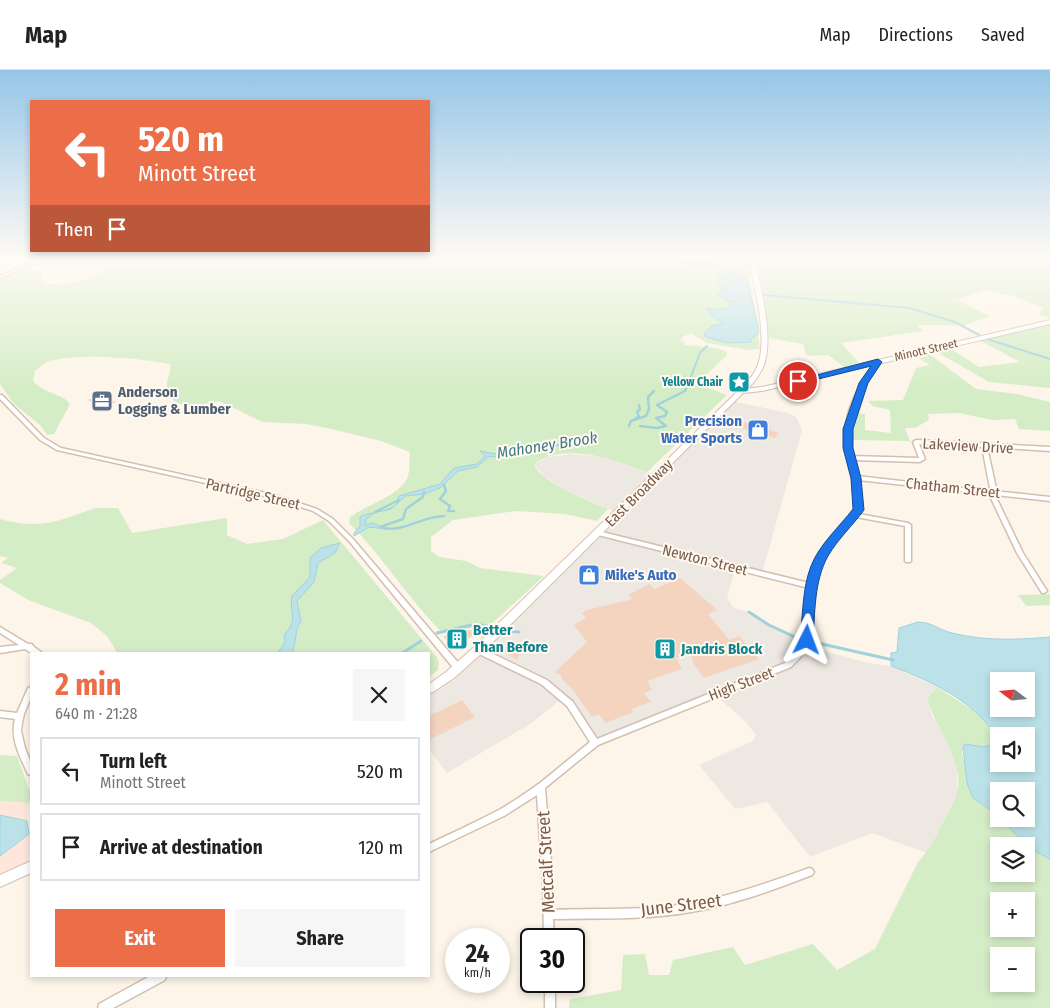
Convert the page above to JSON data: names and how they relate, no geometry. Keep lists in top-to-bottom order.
{
  "streets": {
    "main road": ["East Broadway"],
    "street": [
      "Minott Street",
      "Lakeview Drive",
      "Chatham Street",
      "Partridge Street",
      "Newton Street",
      "High Street",
      "Metcalf Street",
      "June Street"
    ]
  },
  "crossings": [
    ["Minott Street", "East Broadway"],
    ["East Broadway", "Partridge Street"],
    ["East Broadway", "Newton Street"],
    ["Newton Street", "High Street"],
    ["High Street", "Metcalf Street"],
    ["Metcalf Street", "June Street"]
  ],
  "water": ["Mahoney Brook"],
  "places": {
    "place": ["Yellow Chair"],
    "office": ["Anderson Logging & Lumber"],
    "shop": ["Precision Water Sports", "Mike's Auto"],
    "building": ["Better Than Before", "Jandris Block"]
  },
  "north": "left",
  "page": {
    "header": "Map",
    "nav": ["Map", "Directions", "Saved"],
    "turn": ["520 m", "Minott Street"],
    "then": "Then",
    "heading": ["2 min", "640 m · 21:28"],
    "map_buttons": ["+", "−"],
    "list": [
      {
        "name": "Turn left",
        "note": "Minott Street",
        "value": "520 m"
      },
      {
        "name": "Arrive at destination",
        "value": "120 m"
      }
    ],
    "buttons": ["Exit", "Share"],
    "speed": "24 km/h",
    "limit": "30"
  }
}
